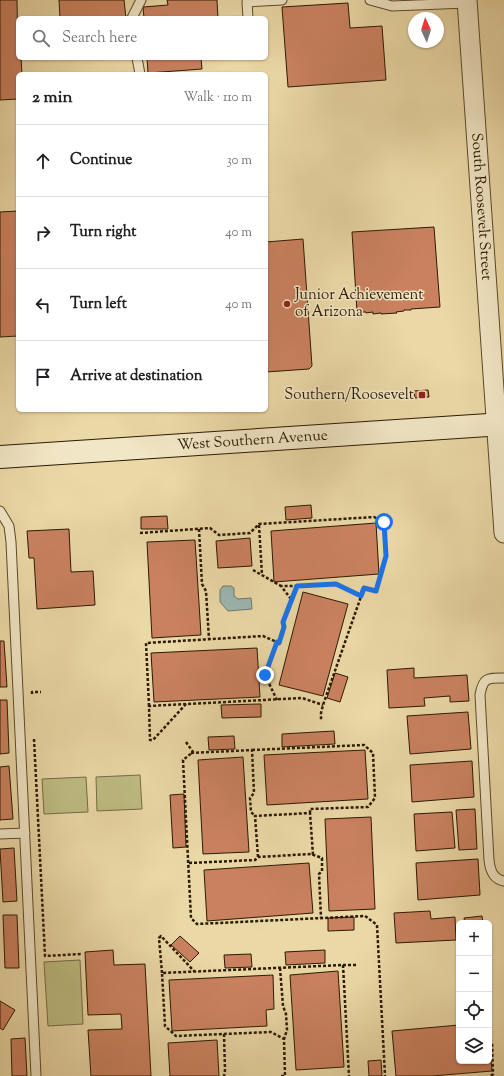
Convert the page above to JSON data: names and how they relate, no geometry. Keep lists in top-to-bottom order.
{
  "streets": {
    "main road": ["West Southern Avenue"],
    "street": ["South Roosevelt Street"]
  },
  "crossings": [
    ["South Roosevelt Street", "West Southern Avenue"]
  ],
  "places": {
    "other": ["Junior Achievement of Arizona"],
    "transit": ["Southern/Roosevelt"]
  },
  "north": "top",
  "page": {
    "search": "Search here",
    "heading": ["2 min", "Walk · 110 m"],
    "list": [
      ["Continue", "30 m"],
      ["Turn right", "40 m"],
      ["Turn left", "40 m"],
      "Arrive at destination"
    ],
    "map_buttons": ["+", "−"]
  }
}
